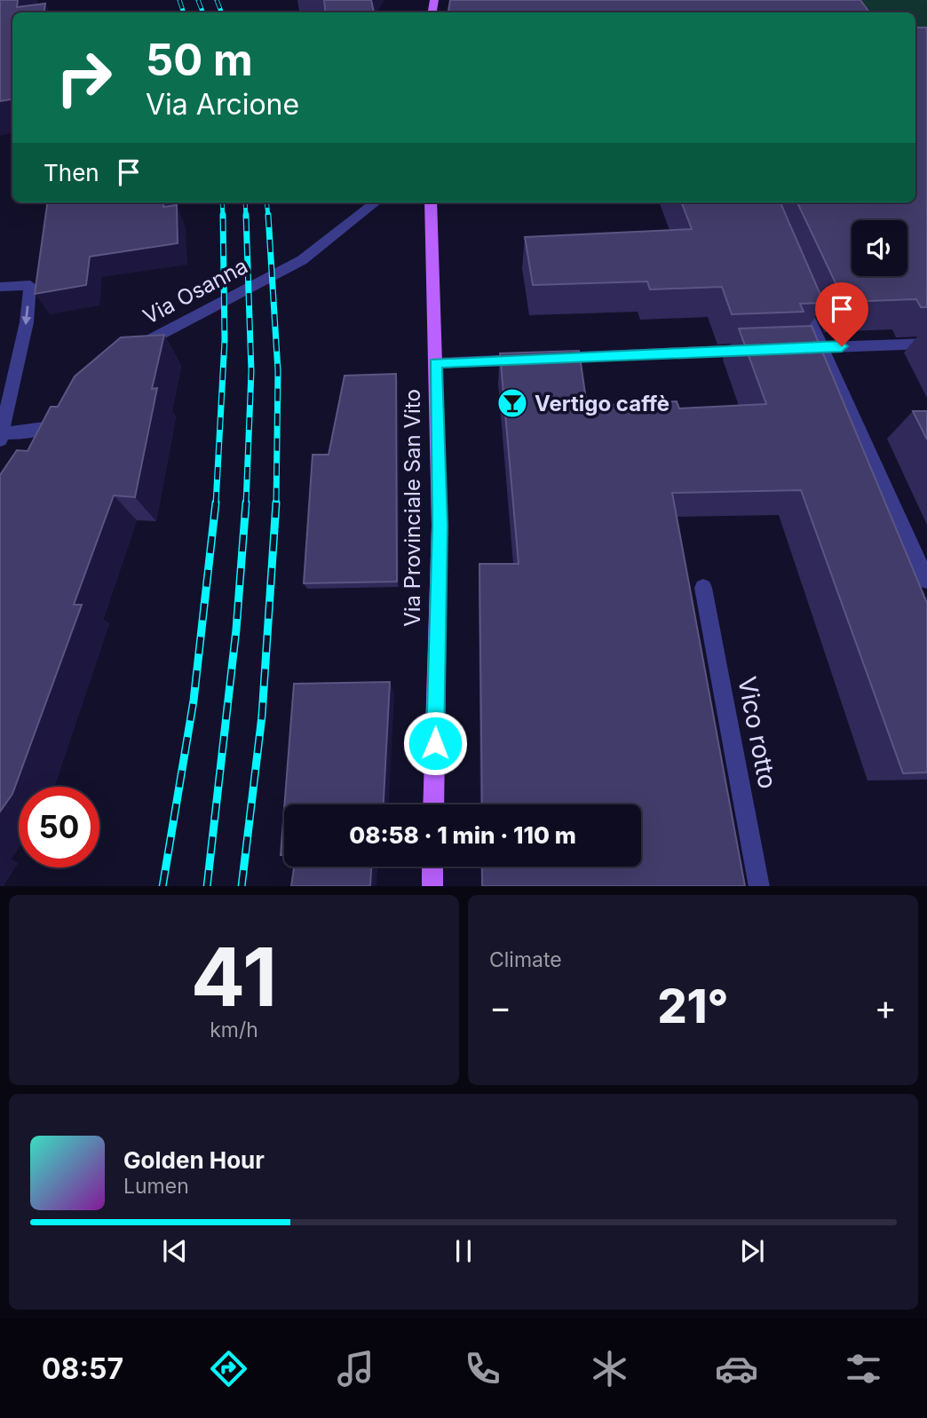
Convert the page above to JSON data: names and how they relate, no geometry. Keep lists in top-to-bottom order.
{
  "streets": {
    "main road": ["Via Provinciale San Vito"],
    "street": ["Via Osanna", "Vico rotto"]
  },
  "places": {
    "bar": ["Vertigo caffè"]
  },
  "page": {
    "turn": ["50 m", "Via Arcione"],
    "then": "Then",
    "limit": "50",
    "trip": "08:58 · 1 min · 110 m",
    "tile": [
      ["41", "km/h"],
      "Climate"
    ],
    "heat": ["−", "21°", "+"],
    "song": ["Golden Hour", "Lumen"],
    "tabs": "08:57"
  }
}
